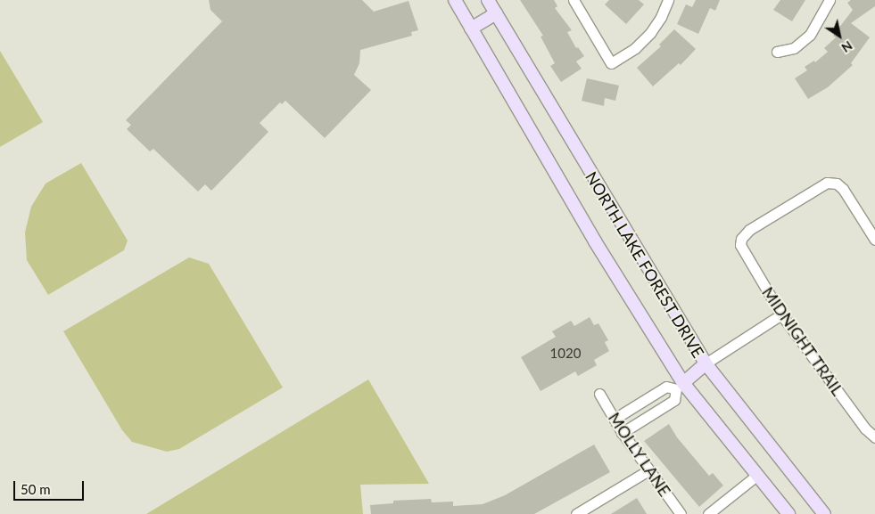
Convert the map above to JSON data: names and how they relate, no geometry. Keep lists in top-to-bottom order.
{
  "streets": {
    "main road": ["NORTH LAKE FOREST DRIVE"],
    "street": ["MIDNIGHT TRAIL", "MOLLY LANE"]
  },
  "house_numbers": ["1020"],
  "scale_bar": "50 m",
  "north": "bottom right"
}
